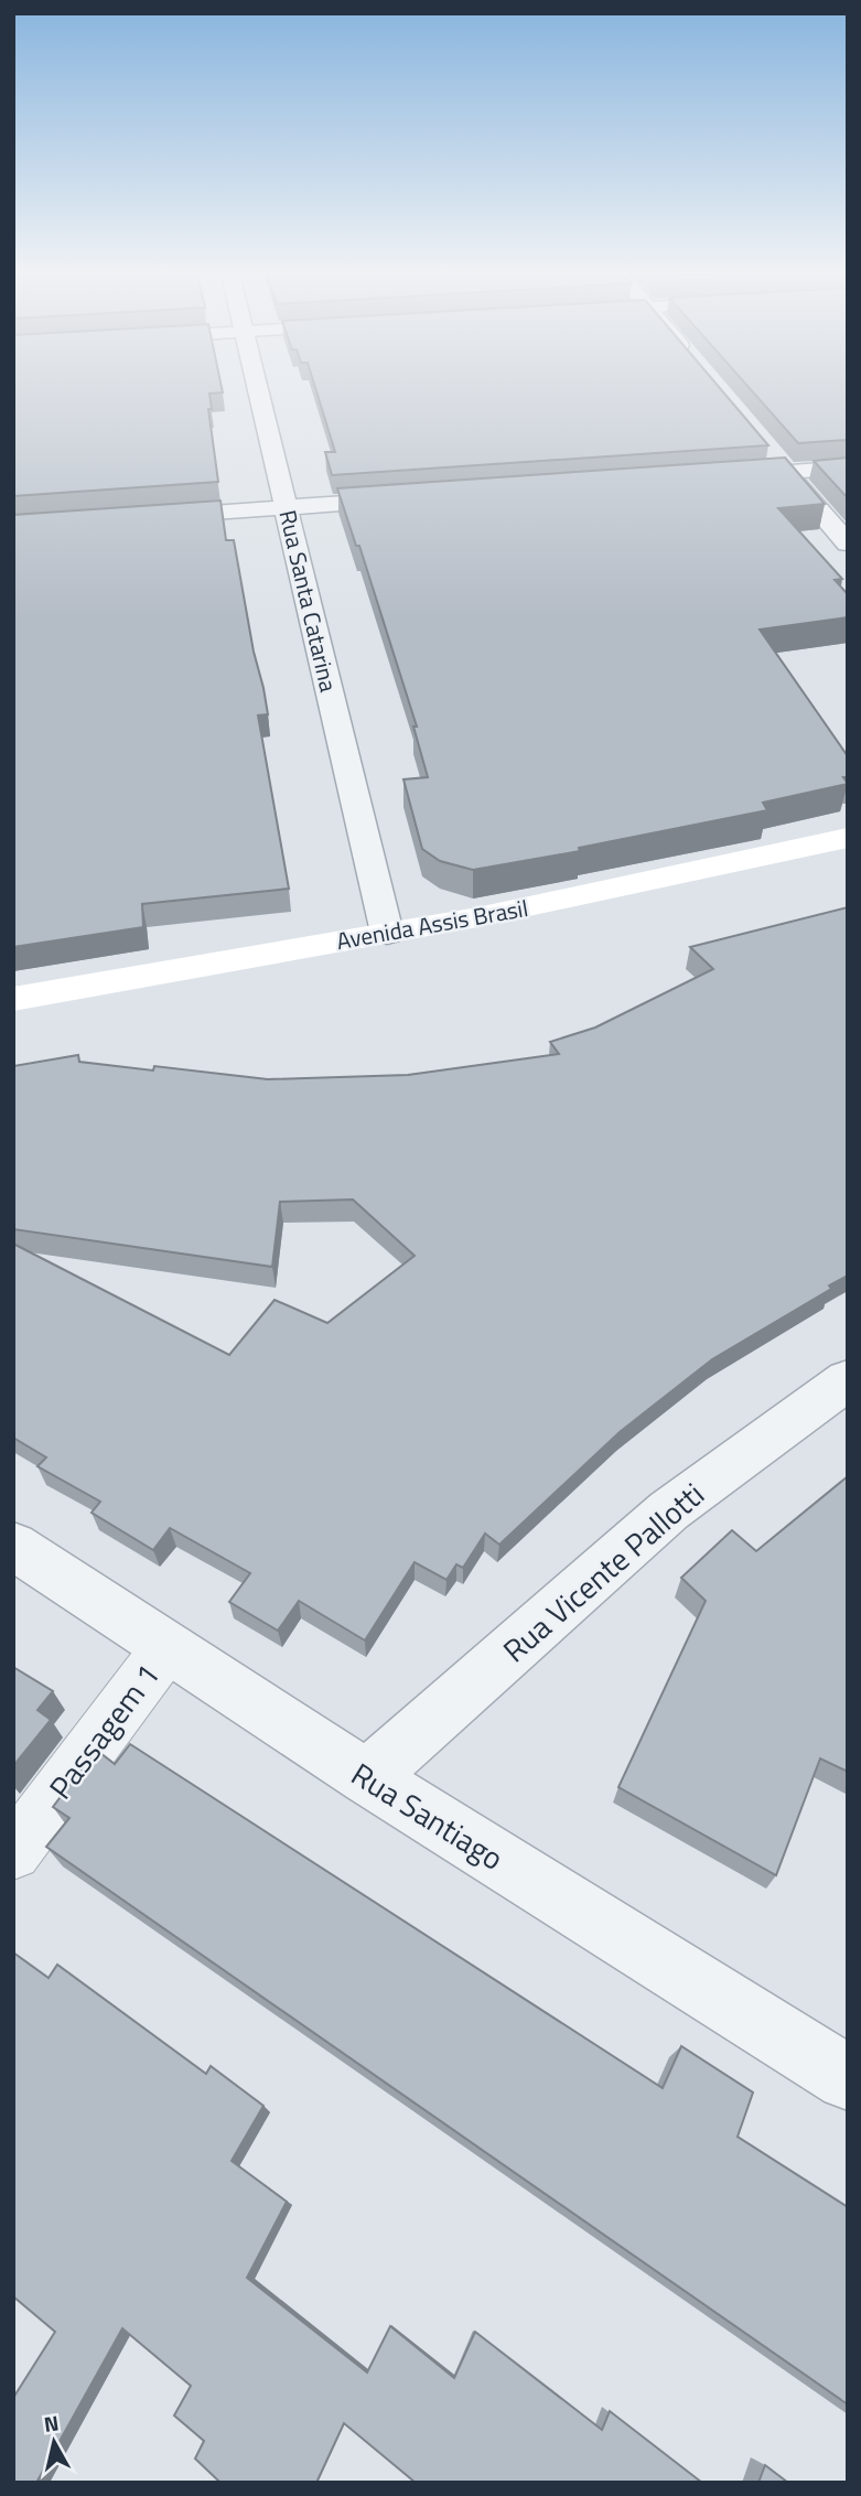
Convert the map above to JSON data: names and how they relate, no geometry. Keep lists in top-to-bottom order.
{
  "streets": {
    "main road": ["Avenida Assis Brasil"],
    "street": [
      "Rua Santa Catarina",
      "Rua Vicente Pallotti",
      "Passagem 1",
      "Rua Santiago"
    ]
  },
  "crossings": [
    ["Rua Santa Catarina", "Avenida Assis Brasil"],
    ["Rua Vicente Pallotti", "Rua Santiago"],
    ["Passagem 1", "Rua Santiago"]
  ],
  "north": "top"
}
